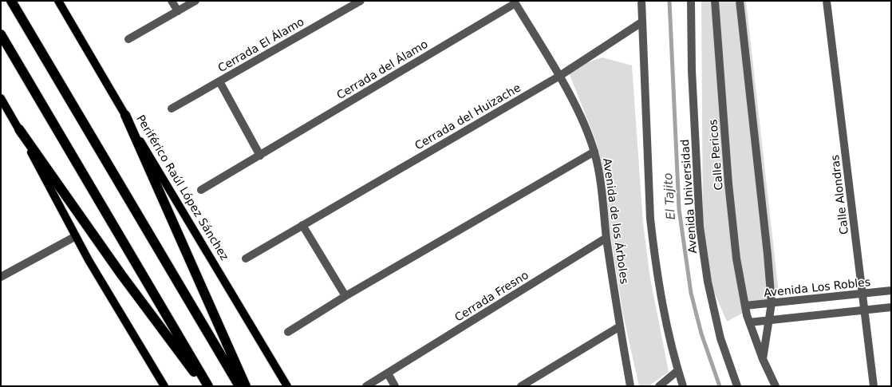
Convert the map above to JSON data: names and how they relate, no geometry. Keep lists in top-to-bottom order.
{
  "streets": {
    "main road": ["Periférico Raúl López Sánchez"],
    "street": [
      "Cerrada El Álamo",
      "Cerrada del Álamo",
      "Cerrada del Huizache",
      "Calle Pericos",
      "Calle Alondras",
      "Avenida Universidad",
      "Avenida de los Árboles",
      "Avenida Los Robles",
      "Cerrada Fresno"
    ]
  },
  "crossings": [
    ["Cerrada del Álamo", "Avenida de los Árboles"],
    ["Cerrada del Huizache", "Avenida de los Árboles"],
    ["Calle Pericos", "Avenida Los Robles"],
    ["Calle Alondras", "Avenida Los Robles"],
    ["Avenida de los Árboles", "Cerrada Fresno"]
  ],
  "water": ["El Tajito"]
}
